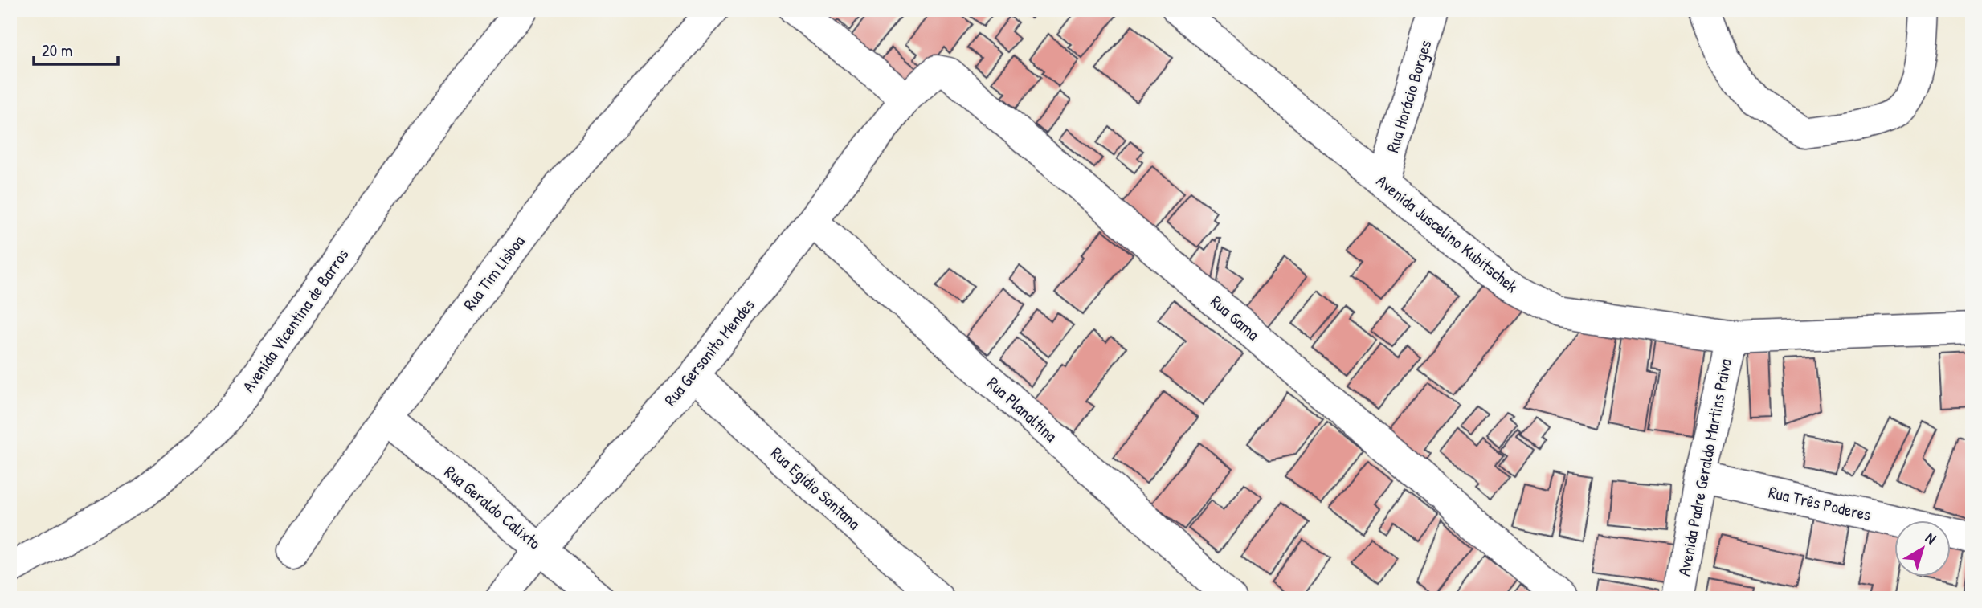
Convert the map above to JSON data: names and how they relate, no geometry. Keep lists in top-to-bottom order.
{
  "streets": {
    "street": [
      "Rua Horácio Borges",
      "Avenida Juscelino Kubitschek",
      "Rua Tim Lisboa",
      "Rua Gama",
      "Avenida Vicentina de Barros",
      "Rua Gersonito Mendes",
      "Rua Planaltina",
      "Avenida Padre Geraldo Martins Paiva",
      "Rua Egídio Santana",
      "Rua Três Poderes",
      "Rua Geraldo Calixto"
    ]
  },
  "crossings": [
    ["Rua Horácio Borges", "Avenida Juscelino Kubitschek"],
    ["Avenida Juscelino Kubitschek", "Avenida Padre Geraldo Martins Paiva"],
    ["Rua Tim Lisboa", "Rua Geraldo Calixto"],
    ["Rua Gama", "Rua Gersonito Mendes"],
    ["Rua Gersonito Mendes", "Rua Planaltina"],
    ["Rua Gersonito Mendes", "Rua Egídio Santana"],
    ["Rua Gersonito Mendes", "Rua Geraldo Calixto"],
    ["Avenida Padre Geraldo Martins Paiva", "Rua Três Poderes"]
  ],
  "scale_bar": "20 m",
  "north": "top right"
}
